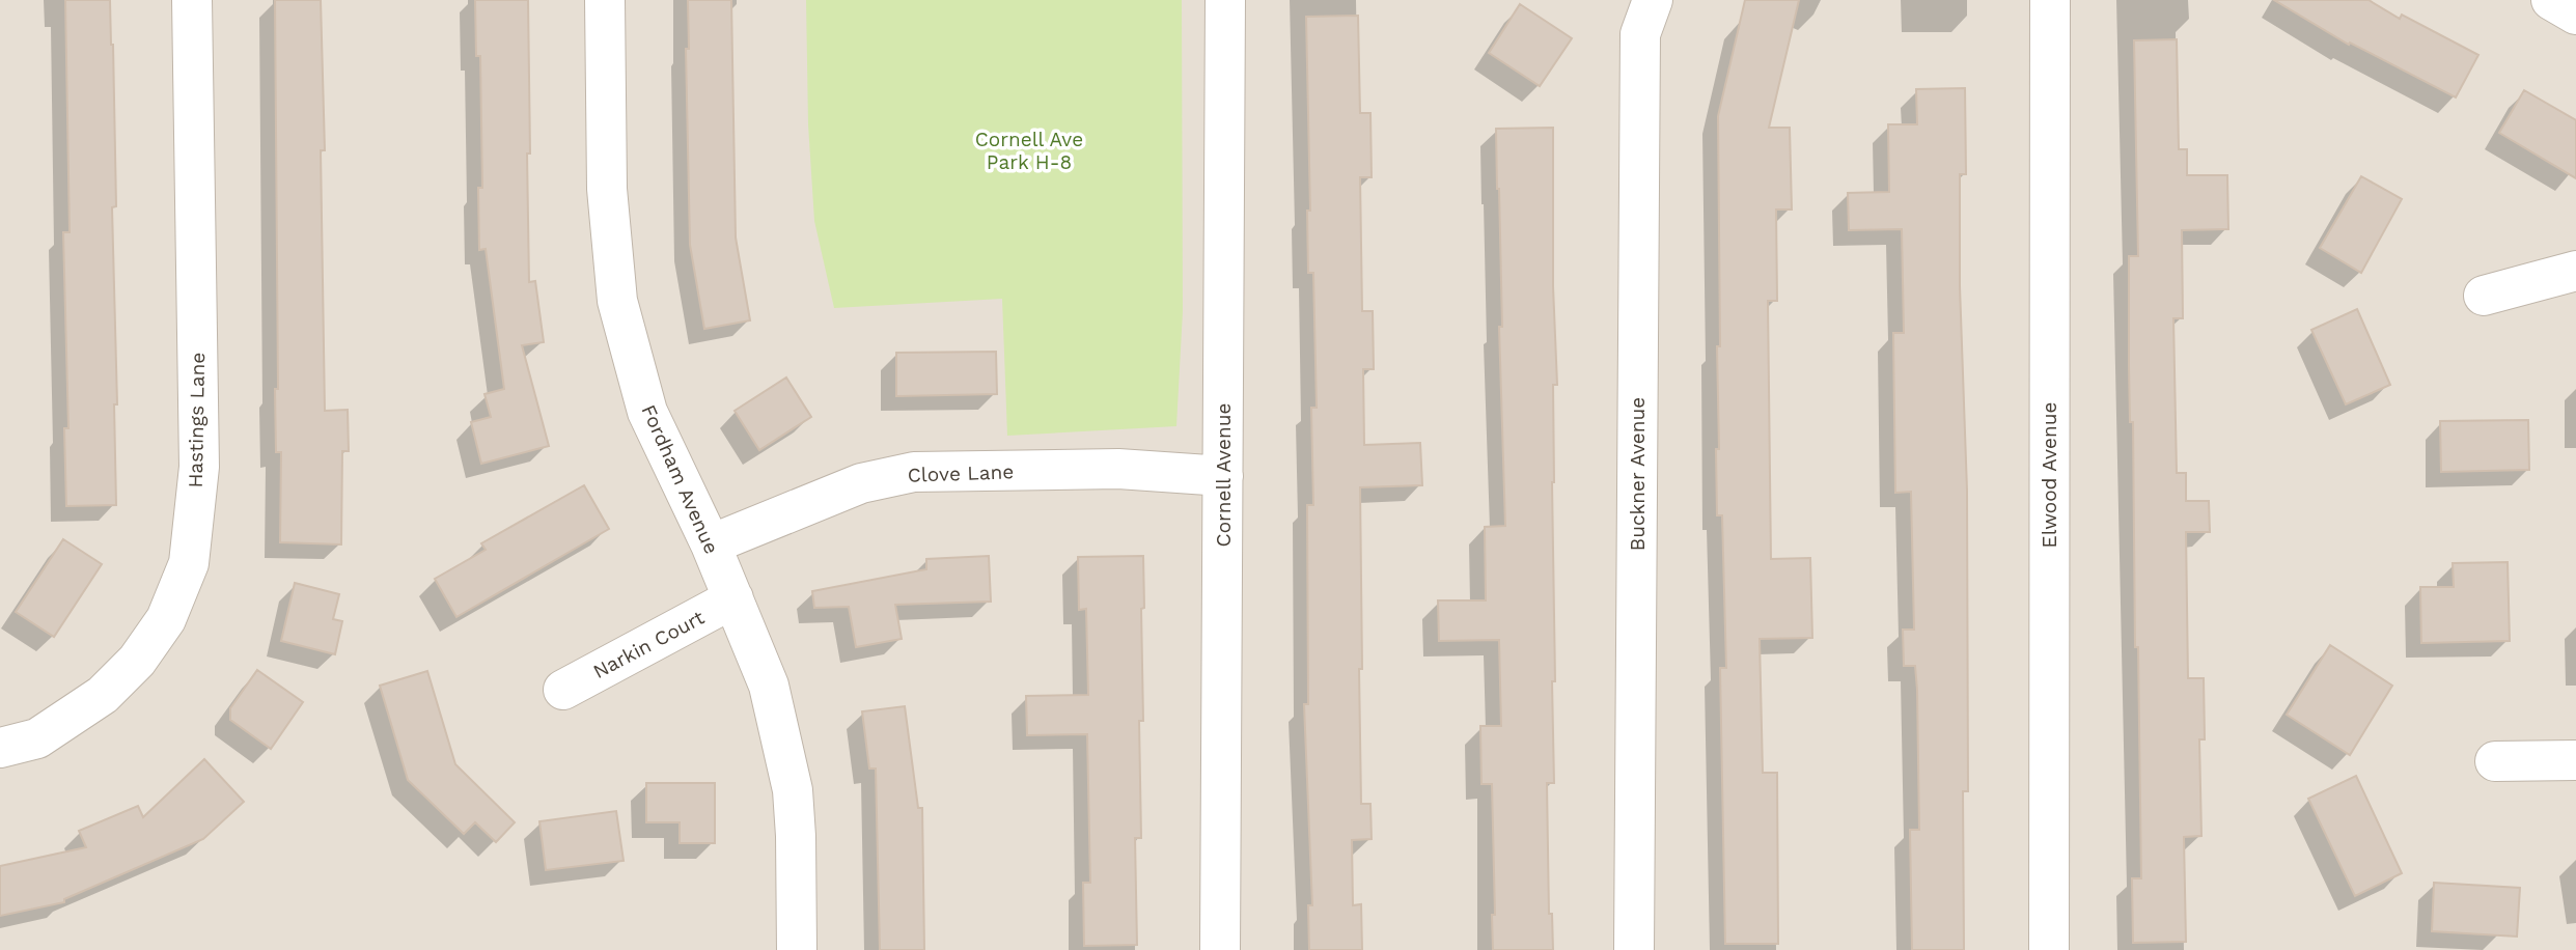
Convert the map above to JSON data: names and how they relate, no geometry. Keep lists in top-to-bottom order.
{
  "streets": {
    "street": [
      "Hastings Lane",
      "Clove Lane",
      "Buckner Avenue",
      "Cornell Avenue",
      "Elwood Avenue",
      "Fordham Avenue",
      "Narkin Court"
    ]
  },
  "crossings": [
    ["Clove Lane", "Cornell Avenue"],
    ["Clove Lane", "Fordham Avenue"],
    ["Fordham Avenue", "Narkin Court"]
  ],
  "parks": ["Cornell Ave Park H-8"]
}
